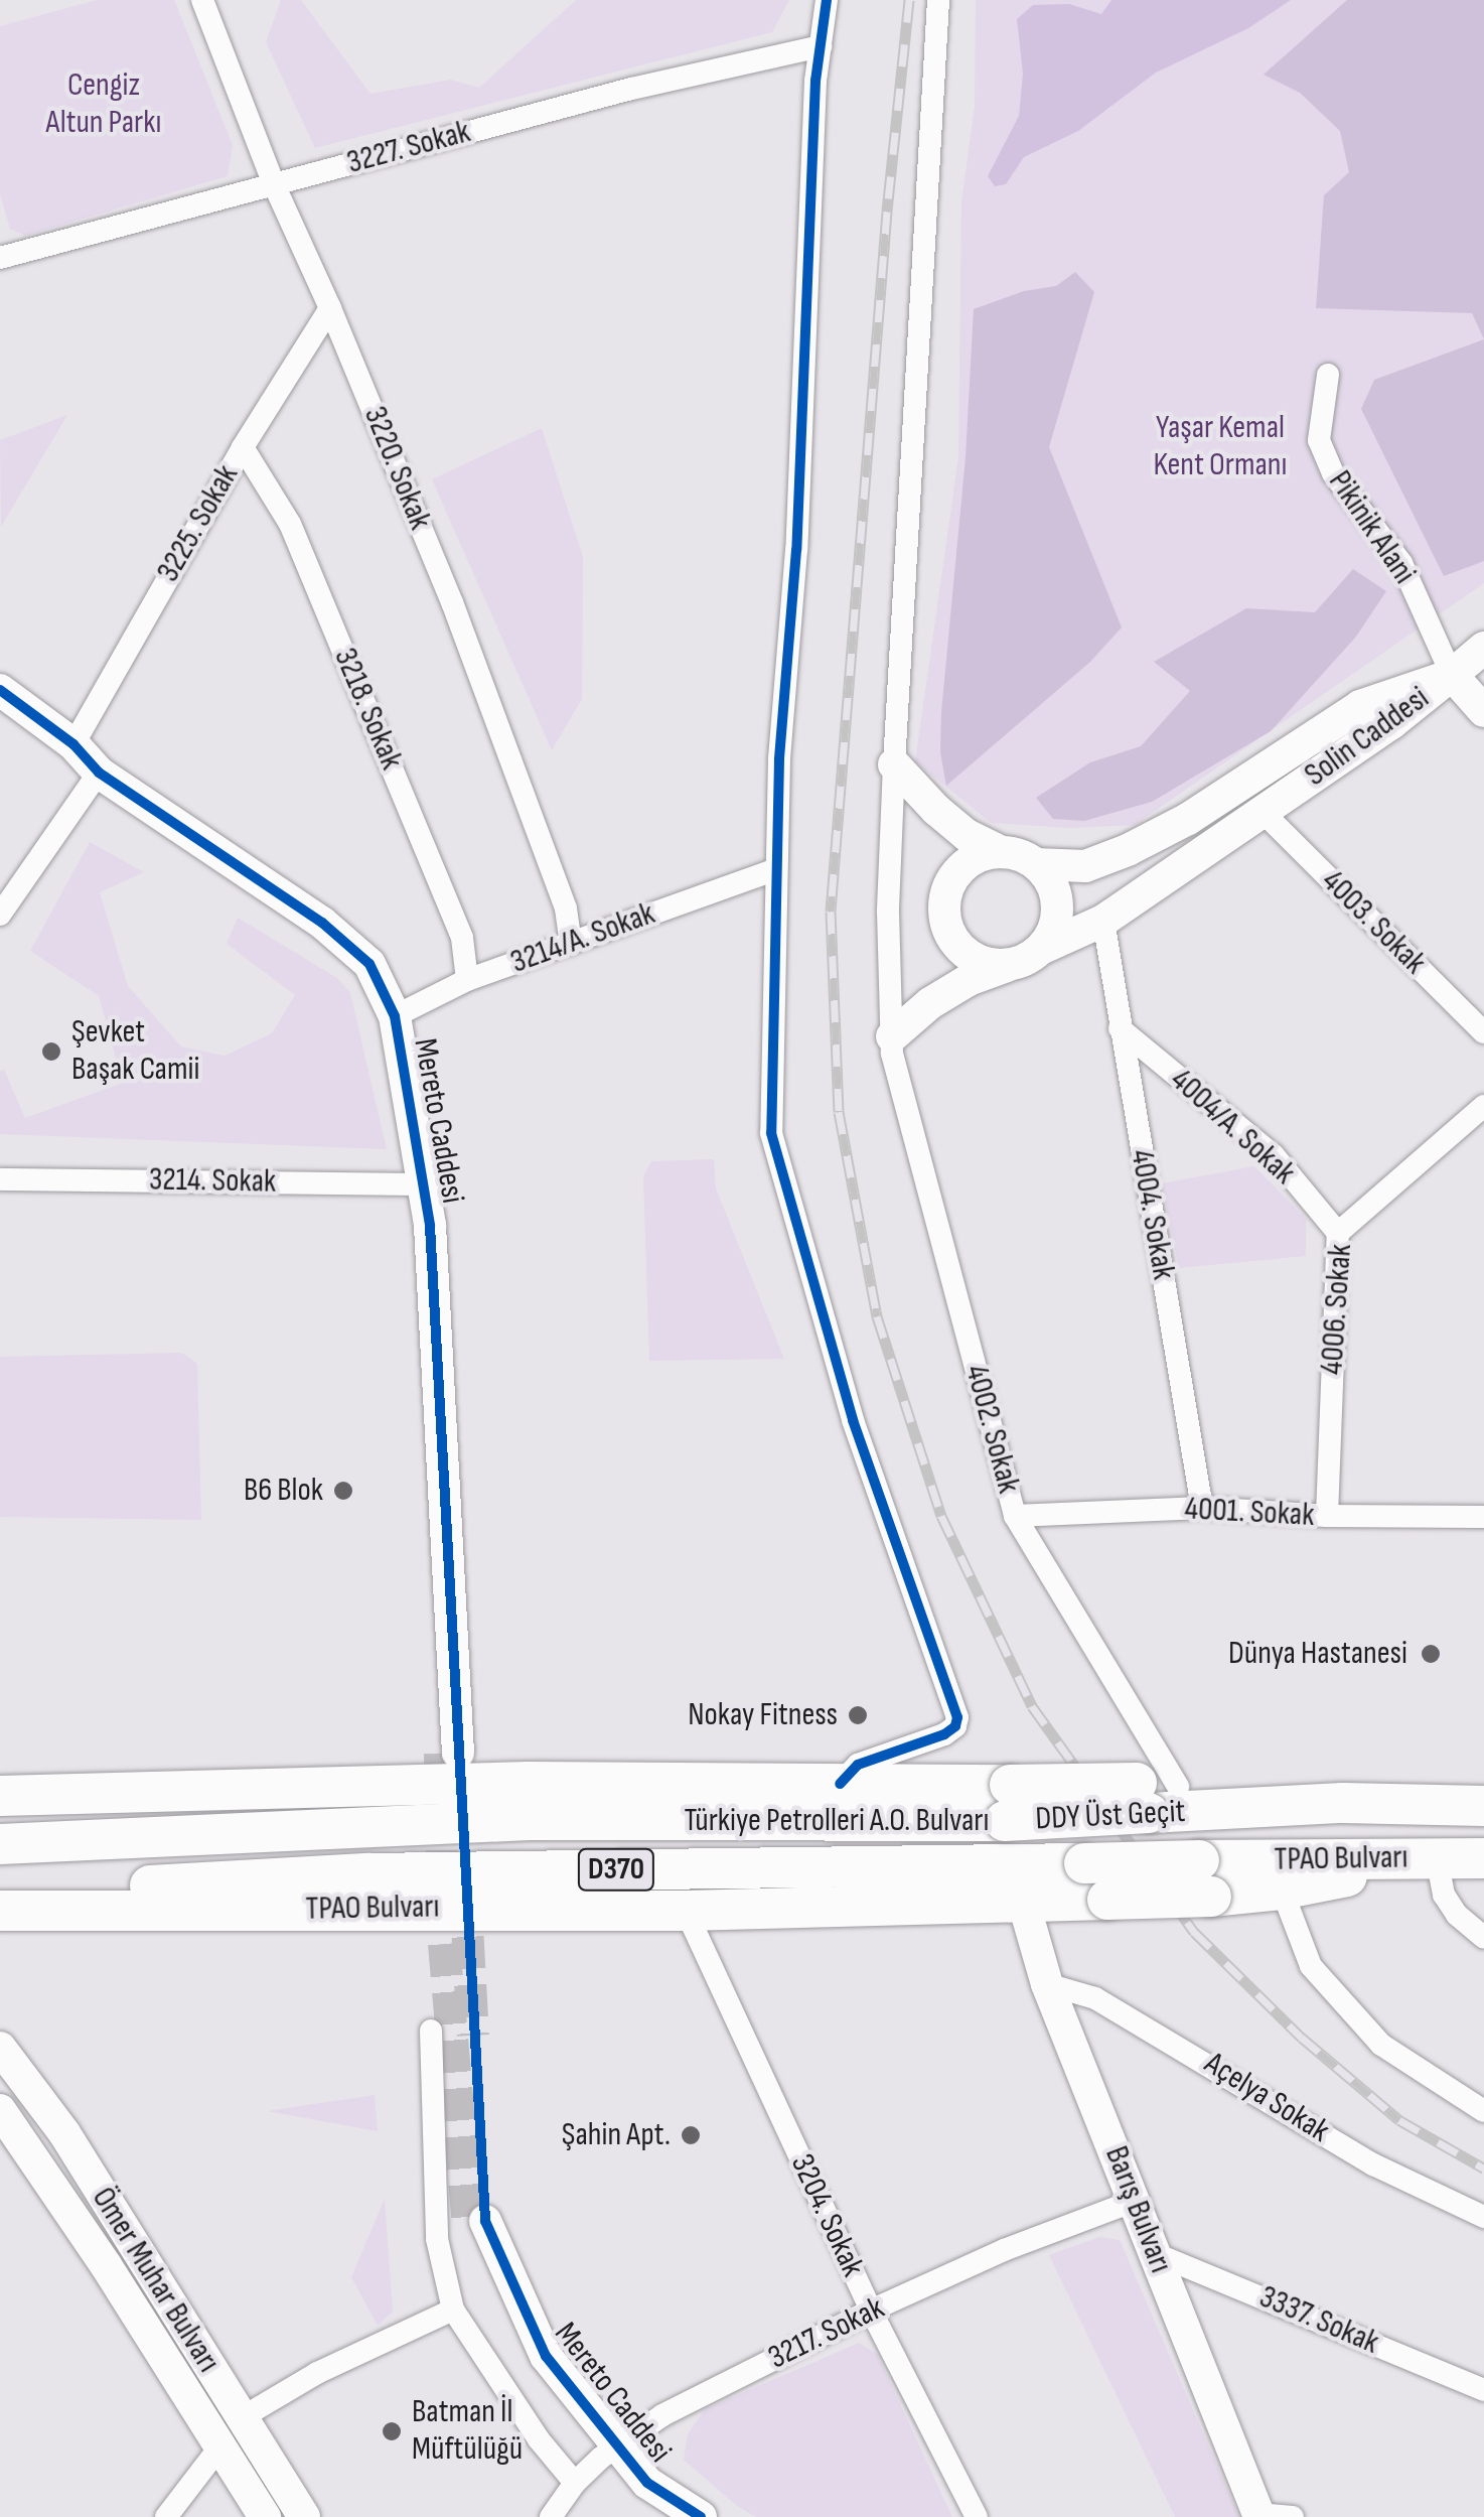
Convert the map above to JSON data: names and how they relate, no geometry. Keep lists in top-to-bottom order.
{
  "streets": {
    "highway": [
      "DDY Üst Geçit",
      "Türkiye Petrolleri A.O. Bulvarı",
      "TPAO Bulvarı",
      "D370"
    ],
    "street": [
      "3227. Sokak",
      "3220. Sokak",
      "3225. Sokak",
      "Pikinik Alani",
      "3218. Sokak",
      "Solin Caddesi",
      "4003. Sokak",
      "3214/A. Sokak",
      "Mereto Caddesi",
      "4004/A. Sokak",
      "3214. Sokak",
      "4004. Sokak",
      "4006. Sokak",
      "4002. Sokak",
      "4001. Sokak",
      "Açelya Sokak",
      "Barış Bulvarı",
      "3204. Sokak",
      "Ömer Muhar Bulvarı",
      "3337. Sokak",
      "3217. Sokak"
    ]
  },
  "crossings": [
    ["3227. Sokak", "3220. Sokak"],
    ["3220. Sokak", "3225. Sokak"],
    ["3220. Sokak", "3214/A. Sokak"],
    ["3225. Sokak", "3218. Sokak"],
    ["3225. Sokak", "Mereto Caddesi"],
    ["Pikinik Alani", "Solin Caddesi"],
    ["3218. Sokak", "3214/A. Sokak"],
    ["Solin Caddesi", "4003. Sokak"],
    ["Solin Caddesi", "4004. Sokak"],
    ["3214/A. Sokak", "Mereto Caddesi"],
    ["Mereto Caddesi", "3214. Sokak"],
    ["Mereto Caddesi", "3217. Sokak"],
    ["4004/A. Sokak", "4004. Sokak"],
    ["4004/A. Sokak", "4006. Sokak"],
    ["4004. Sokak", "4001. Sokak"],
    ["4006. Sokak", "4001. Sokak"],
    ["4002. Sokak", "4001. Sokak"],
    ["4002. Sokak", "Türkiye Petrolleri A.O. Bulvarı"],
    ["DDY Üst Geçit", "Türkiye Petrolleri A.O. Bulvarı"],
    ["DDY Üst Geçit", "TPAO Bulvarı"],
    ["Türkiye Petrolleri A.O. Bulvarı", "TPAO Bulvarı"],
    ["TPAO Bulvarı", "Barış Bulvarı"],
    ["TPAO Bulvarı", "3204. Sokak"],
    ["Açelya Sokak", "Barış Bulvarı"],
    ["Barış Bulvarı", "3337. Sokak"],
    ["Barış Bulvarı", "3217. Sokak"],
    ["3204. Sokak", "3217. Sokak"]
  ],
  "parks": ["Cengiz Altun Parkı", "Yaşar Kemal Kent Ormanı"],
  "places": [
    "Şevket Başak Camii",
    "B6 Blok",
    "Dünya Hastanesi",
    "Nokay Fitness",
    "Şahin Apt.",
    "Batman İl Müftülüğü"
  ]
}
